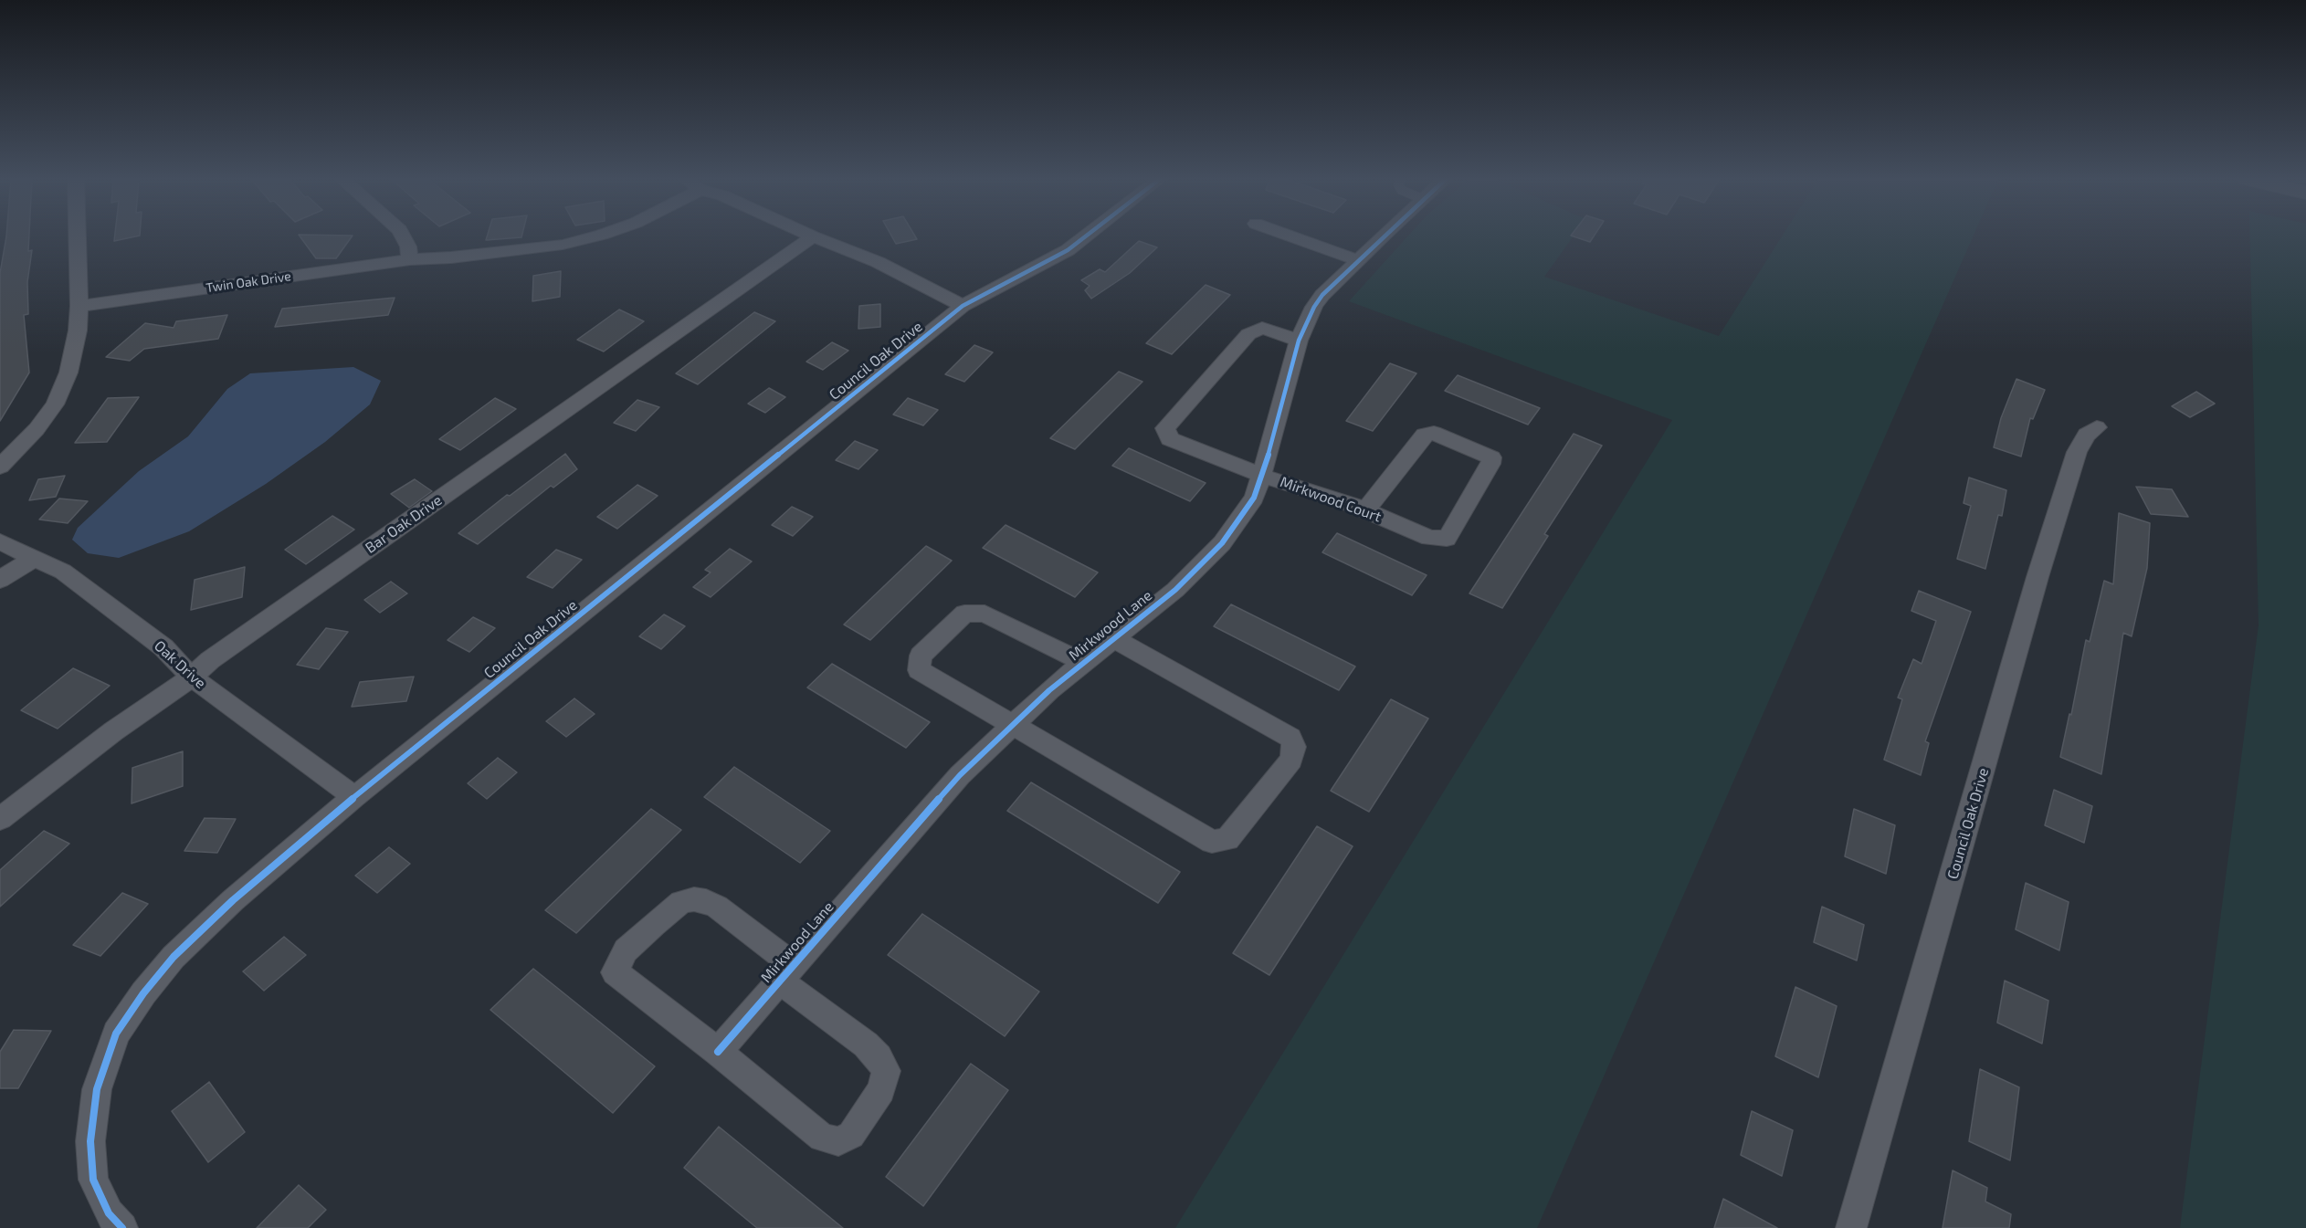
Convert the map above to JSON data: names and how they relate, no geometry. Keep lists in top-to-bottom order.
{
  "streets": {
    "street": [
      "Twin Oak Drive",
      "Council Oak Drive",
      "Mirkwood Court",
      "Bar Oak Drive",
      "Mirkwood Lane",
      "Oak Drive"
    ]
  },
  "crossings": [
    ["Council Oak Drive", "Oak Drive"],
    ["Mirkwood Court", "Mirkwood Lane"],
    ["Bar Oak Drive", "Oak Drive"]
  ]
}
